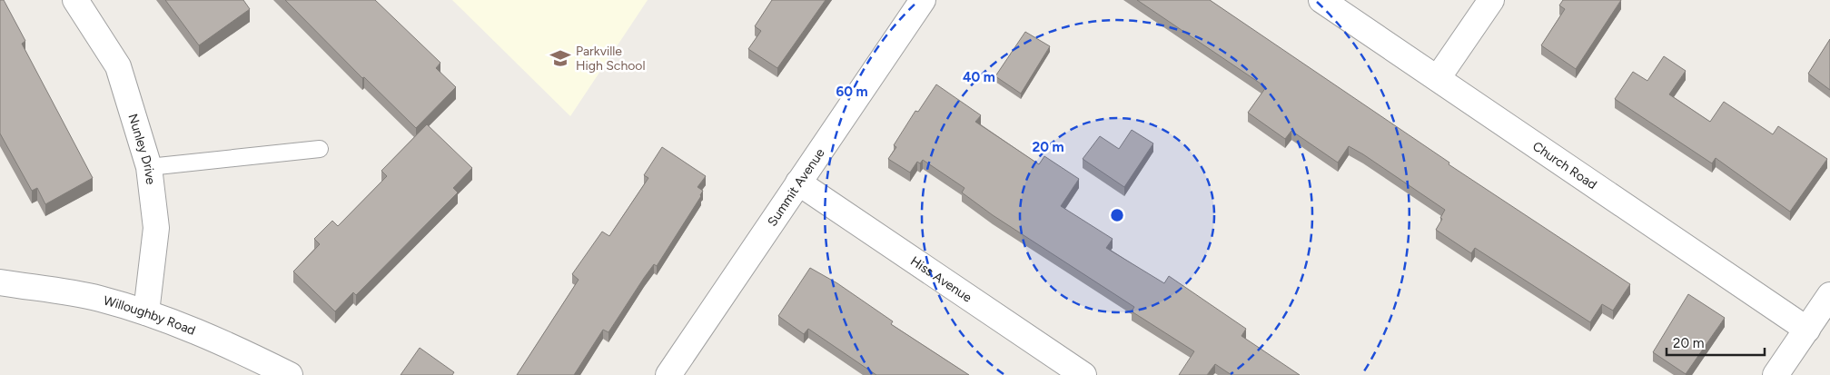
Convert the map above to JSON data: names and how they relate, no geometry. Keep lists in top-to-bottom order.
{
  "streets": {
    "street": [
      "Nunley Drive",
      "Church Road",
      "Summit Avenue",
      "Hiss Avenue",
      "Willoughby Road"
    ]
  },
  "crossings": [
    ["Nunley Drive", "Willoughby Road"],
    ["Summit Avenue", "Hiss Avenue"]
  ],
  "places": {
    "school or university": ["Parkville High School"]
  },
  "scale_bar": "20 m",
  "rings": ["40 m", "60 m", "20 m"]
}
